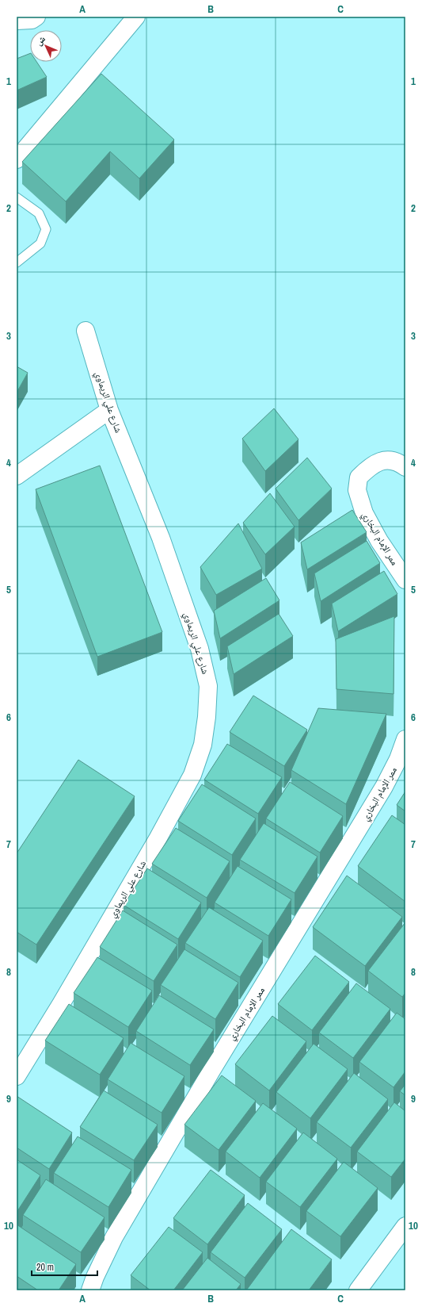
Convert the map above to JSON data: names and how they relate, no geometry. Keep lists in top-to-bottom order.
{
  "streets": {
    "street": ["شارع علي الريماوي", "ممر الإمام البخاري"]
  },
  "scale_bar": "20 m",
  "north": "top left",
  "grid": {
    "columns": ["A", "B", "C"],
    "rows": [
      "1",
      "2",
      "3",
      "4",
      "5",
      "6",
      "7",
      "8",
      "9",
      "10"
    ]
  }
}
